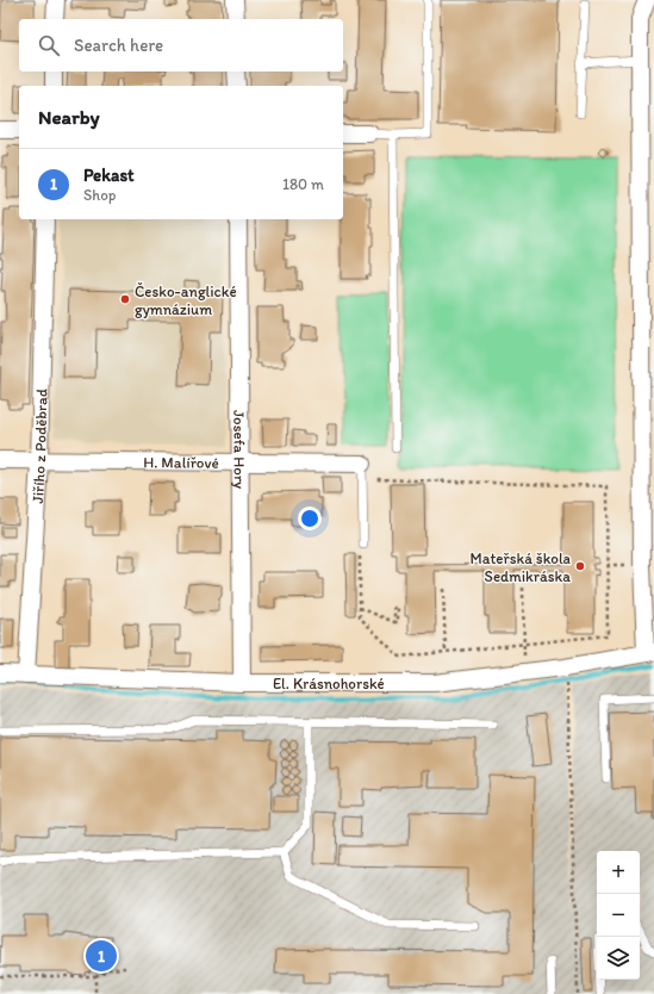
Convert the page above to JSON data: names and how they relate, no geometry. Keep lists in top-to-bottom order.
{
  "streets": {
    "street": [
      "Jiřího z Poděbrad",
      "Josefa Hory",
      "H. Malířové",
      "El. Krásnohorské"
    ]
  },
  "crossings": [
    ["Jiřího z Poděbrad", "H. Malířové"],
    ["Jiřího z Poděbrad", "El. Krásnohorské"],
    ["Josefa Hory", "H. Malířové"],
    ["Josefa Hory", "El. Krásnohorské"]
  ],
  "places": ["Česko-anglické gymnázium", "Mateřská škola Sedmikráska"],
  "page": {
    "search": "Search here",
    "heading": "Nearby",
    "list": [
      {
        "mark": "1",
        "name": "Pekast",
        "note": "Shop",
        "value": "180 m"
      }
    ],
    "map_buttons": ["+", "−"],
    "pins": "1"
  }
}
